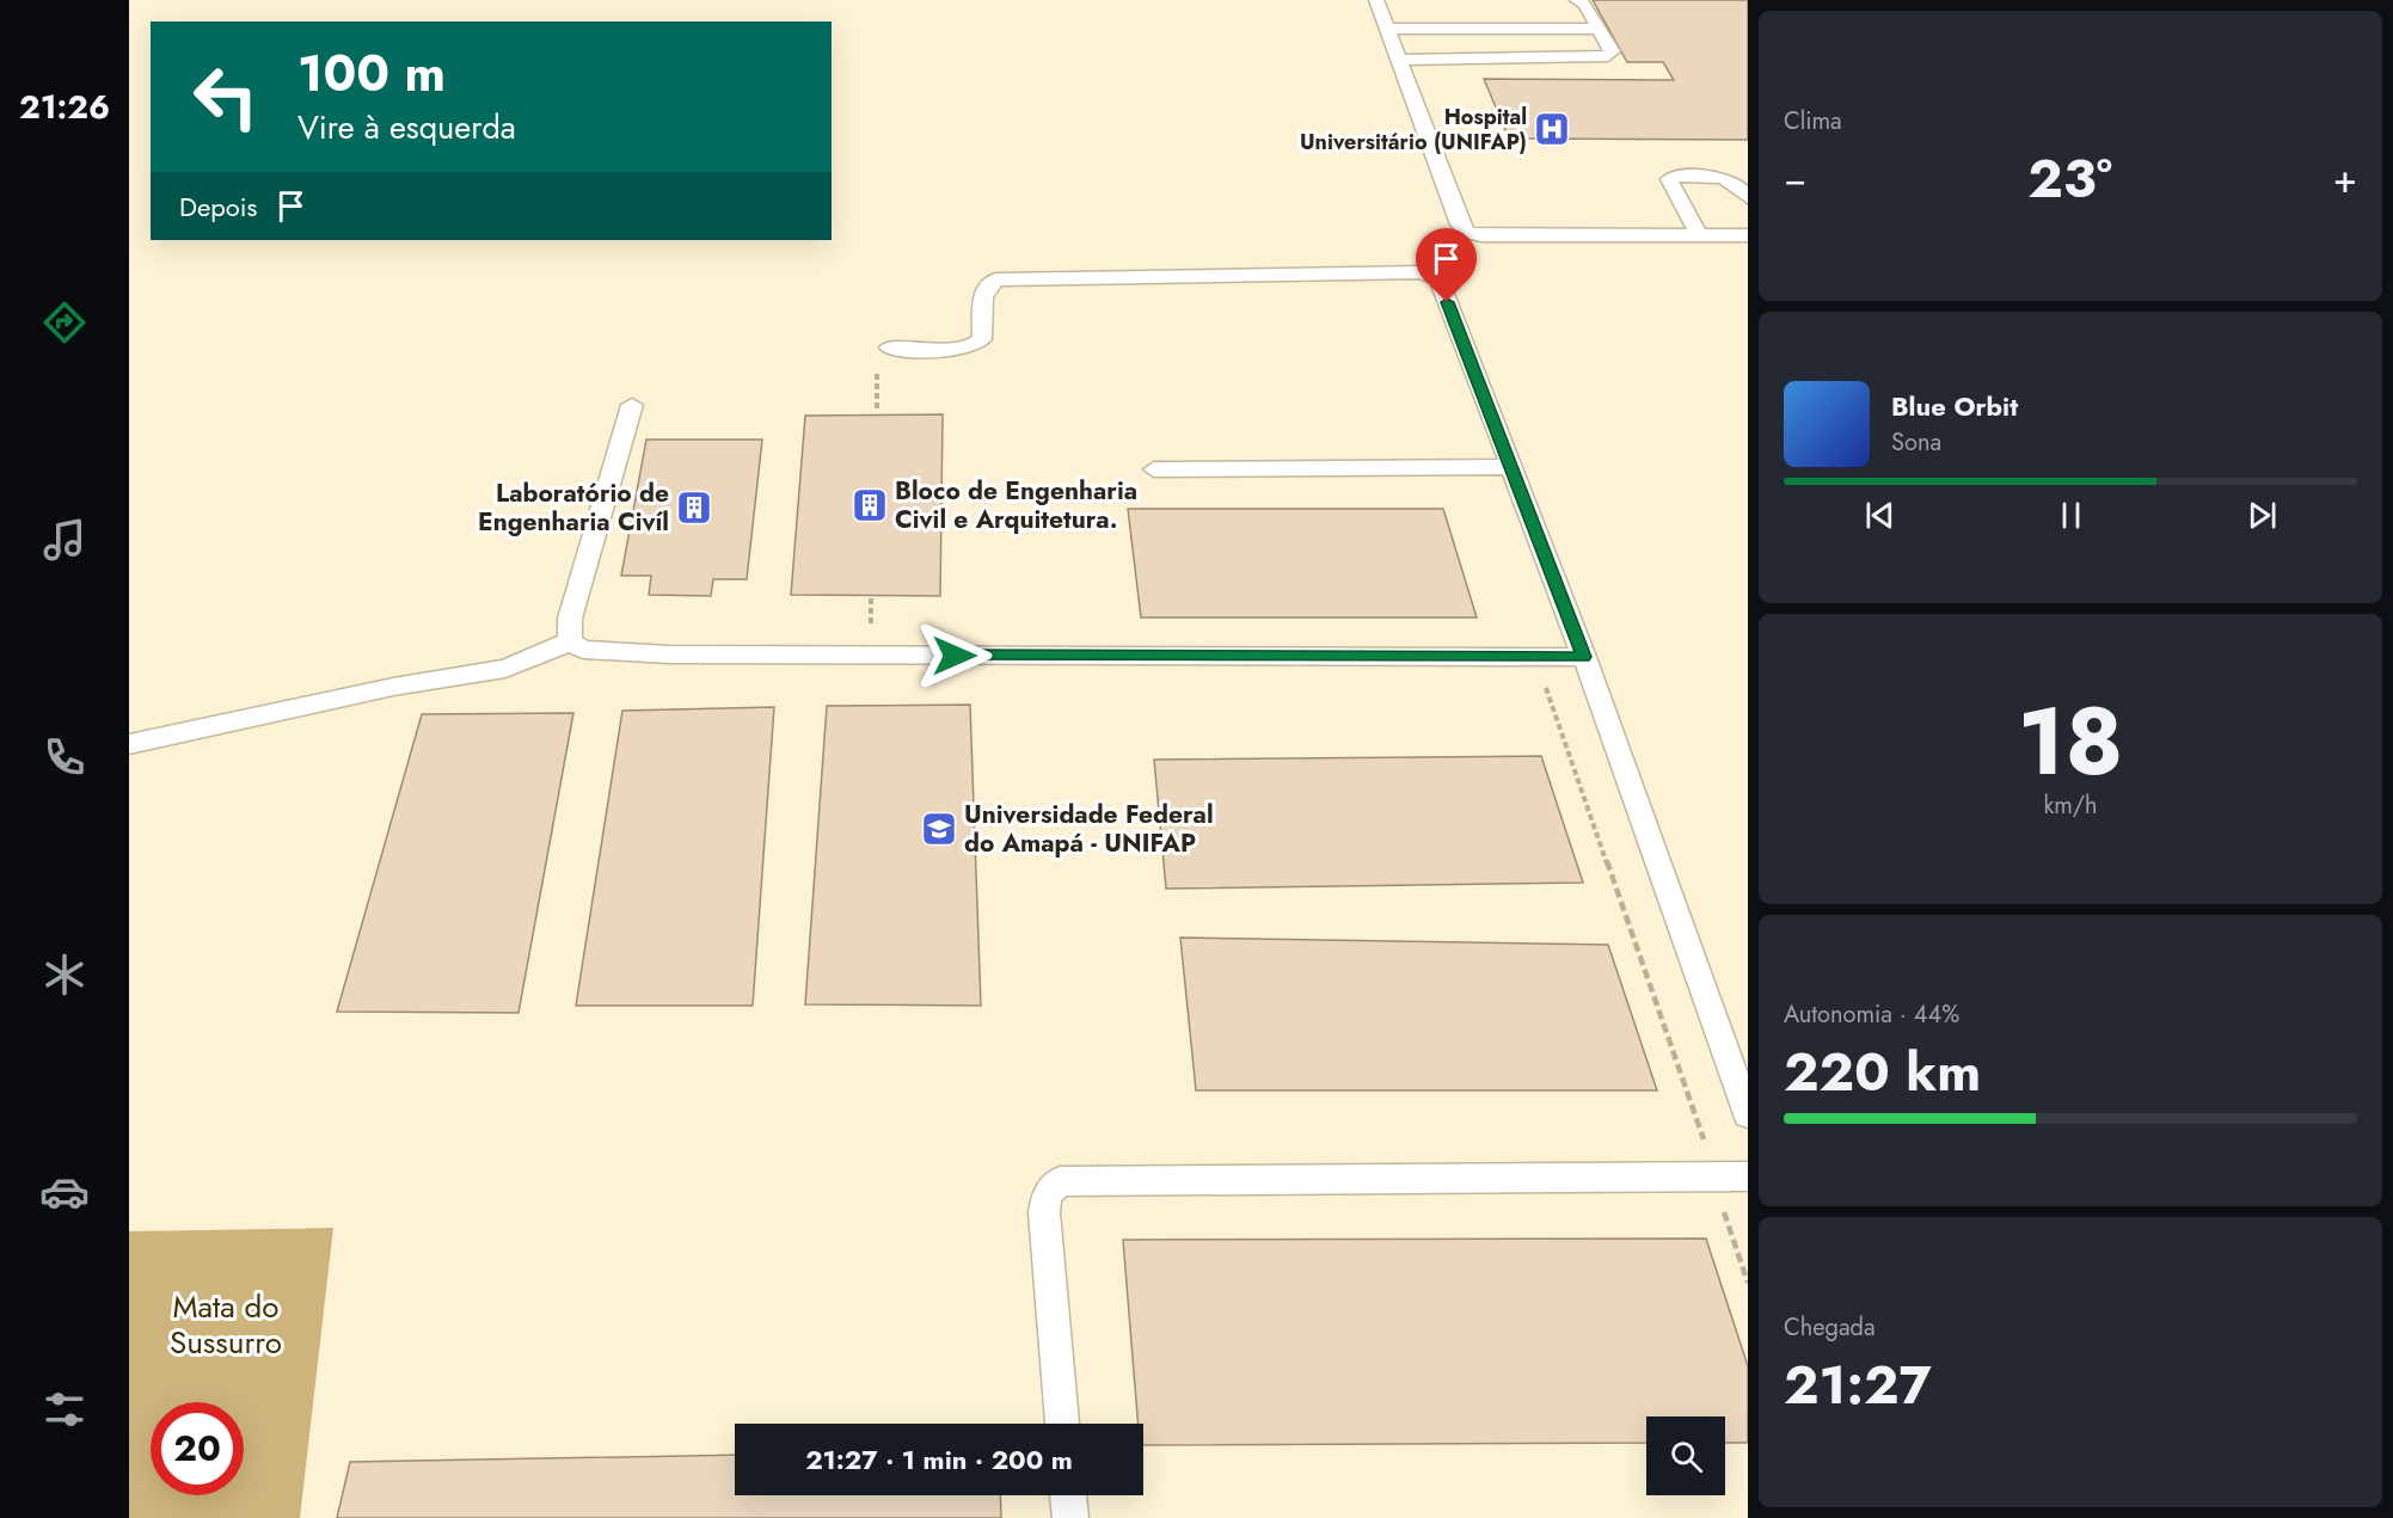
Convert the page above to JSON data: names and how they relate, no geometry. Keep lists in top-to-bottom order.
{
  "parks": ["Mata do Sussurro"],
  "places": {
    "hospital": ["Hospital Universitário (UNIFAP)"],
    "building": ["Bloco de Engenharia Civil e Arquitetura.", "Laboratório de Engenharia Civíl"],
    "school or university": ["Universidade Federal do Amapá - UNIFAP"]
  },
  "page": {
    "tabs": "21:26",
    "tile": [
      "Clima",
      ["18", "km/h"],
      ["Autonomia · 44%", "220 km"],
      ["Chegada", "21:27"]
    ],
    "turn": ["100 m", "Vire à esquerda"],
    "heat": ["−", "23°", "+"],
    "then": "Depois",
    "song": ["Blue Orbit", "Sona"],
    "limit": "20",
    "trip": "21:27 · 1 min · 200 m"
  }
}
